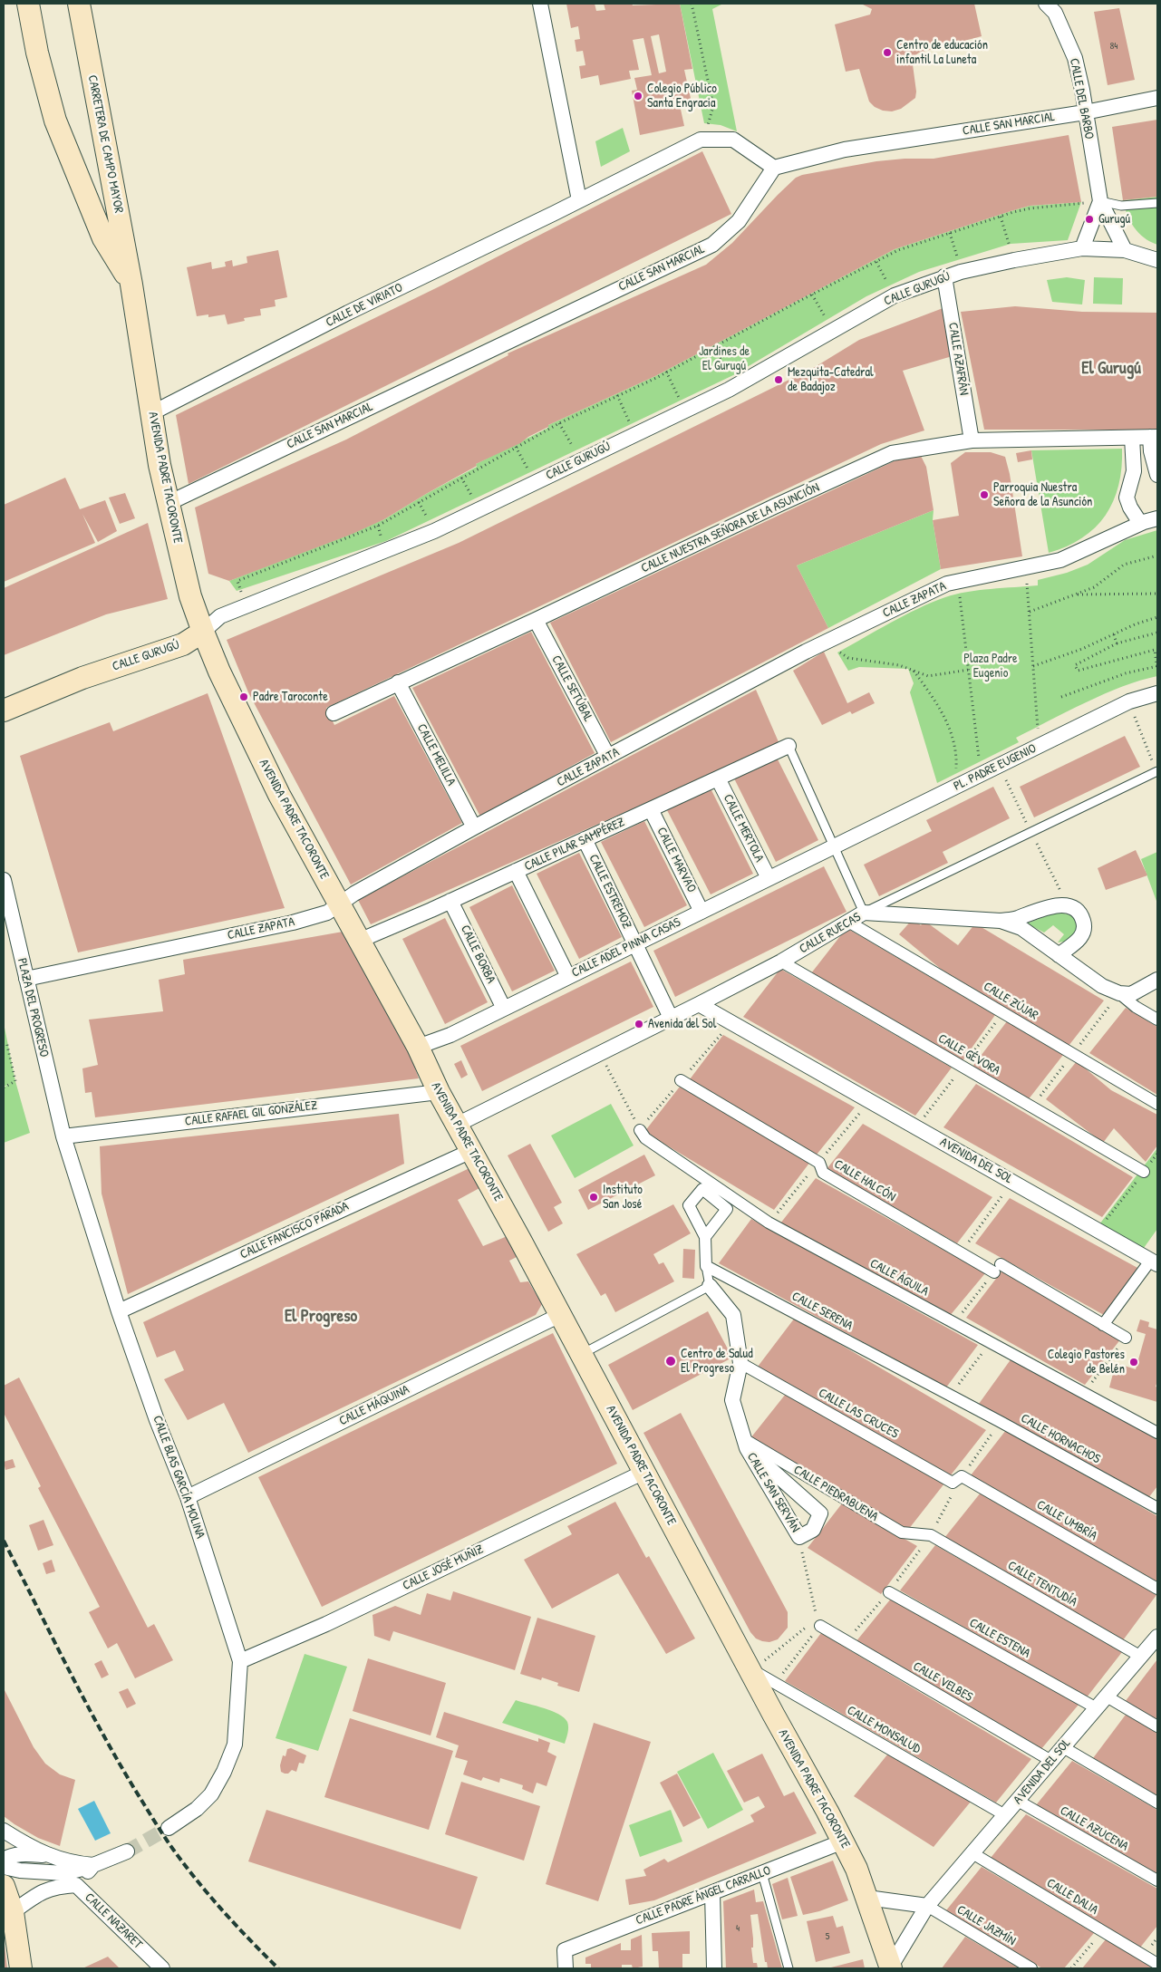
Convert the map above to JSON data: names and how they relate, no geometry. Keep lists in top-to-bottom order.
{
  "streets": {
    "main road": ["CARRETERA DE CAMPO MAYOR", "CALLE GURUGÚ", "AVENIDA PADRE TACORONTE"],
    "street": [
      "CALLE DEL BARBO",
      "CALLE SAN MARCIAL",
      "CALLE DE VIRIATO",
      "CALLE AZAFRÁN",
      "CALLE NUESTRA SEÑORA DE LA ASUNCIÓN",
      "CALLE ZAPATA",
      "CALLE SETÚBAL",
      "CALLE MELILLA",
      "PL. PADRE EUGENIO",
      "CALLE MERTOLA",
      "CALLE PILAR SAMPÉREZ",
      "CALLE MARVAO",
      "CALLE ESTREMOZ",
      "CALLE RUECAS",
      "CALLE ADEL PINNA CASAS",
      "CALLE BORBA",
      "CALLE ZÚJAR",
      "PLAZA DEL PROGRESO",
      "CALLE GÉVORA",
      "CALLE RAFAEL GIL GONZÁLEZ",
      "AVENIDA DEL SOL",
      "CALLE HALCÓN",
      "CALLE FANCISCO PARADA",
      "CALLE ÁGUILA",
      "CALLE SERENA",
      "CALLE MÁQUINA",
      "CALLE LAS CRUCES",
      "CALLE HORNACHOS",
      "CALLE BLAS GARCÍA MOLINA",
      "CALLE SAN SERVÁN",
      "CALLE PIEDRABUENA",
      "CALLE UMBRÍA",
      "CALLE JOSÉ MUÑIZ",
      "CALLE TENTUDÍA",
      "CALLE ESTENA",
      "CALLE VELBES",
      "CALLE MONSALUD",
      "CALLE AZUCENA",
      "CALLE PADRE ÁNGEL CARRALLO",
      "CALLE DALIA",
      "CALLE NAZARET",
      "CALLE JAZMÍN"
    ]
  },
  "crossings": [
    ["CALLE DEL BARBO", "CALLE SAN MARCIAL"],
    ["CALLE DEL BARBO", "CALLE GURUGÚ"],
    ["CALLE SAN MARCIAL", "CALLE DE VIRIATO"],
    ["CALLE SAN MARCIAL", "AVENIDA PADRE TACORONTE"],
    ["CARRETERA DE CAMPO MAYOR", "AVENIDA PADRE TACORONTE"],
    ["CALLE GURUGÚ", "CALLE AZAFRÁN"],
    ["CALLE GURUGÚ", "AVENIDA PADRE TACORONTE"],
    ["CALLE DE VIRIATO", "AVENIDA PADRE TACORONTE"],
    ["CALLE AZAFRÁN", "CALLE NUESTRA SEÑORA DE LA ASUNCIÓN"],
    ["AVENIDA PADRE TACORONTE", "CALLE ZAPATA"],
    ["AVENIDA PADRE TACORONTE", "CALLE PILAR SAMPÉREZ"],
    ["AVENIDA PADRE TACORONTE", "CALLE ADEL PINNA CASAS"],
    ["AVENIDA PADRE TACORONTE", "CALLE RAFAEL GIL GONZÁLEZ"],
    ["AVENIDA PADRE TACORONTE", "AVENIDA DEL SOL"],
    ["AVENIDA PADRE TACORONTE", "CALLE FANCISCO PARADA"],
    ["AVENIDA PADRE TACORONTE", "CALLE MÁQUINA"],
    ["AVENIDA PADRE TACORONTE", "CALLE JOSÉ MUÑIZ"],
    ["AVENIDA PADRE TACORONTE", "CALLE MONSALUD"],
    ["AVENIDA PADRE TACORONTE", "CALLE PADRE ÁNGEL CARRALLO"],
    ["CALLE NUESTRA SEÑORA DE LA ASUNCIÓN", "CALLE SETÚBAL"],
    ["CALLE NUESTRA SEÑORA DE LA ASUNCIÓN", "CALLE MELILLA"],
    ["CALLE ZAPATA", "CALLE SETÚBAL"],
    ["CALLE ZAPATA", "CALLE MELILLA"],
    ["CALLE ZAPATA", "PLAZA DEL PROGRESO"],
    ["PL. PADRE EUGENIO", "CALLE ADEL PINNA CASAS"],
    ["CALLE MERTOLA", "CALLE PILAR SAMPÉREZ"],
    ["CALLE MERTOLA", "CALLE ADEL PINNA CASAS"],
    ["CALLE PILAR SAMPÉREZ", "CALLE MARVAO"],
    ["CALLE PILAR SAMPÉREZ", "CALLE ESTREMOZ"],
    ["CALLE PILAR SAMPÉREZ", "CALLE BORBA"],
    ["CALLE MARVAO", "CALLE ADEL PINNA CASAS"],
    ["CALLE ESTREMOZ", "CALLE ADEL PINNA CASAS"],
    ["CALLE RUECAS", "CALLE ZÚJAR"],
    ["CALLE RUECAS", "CALLE GÉVORA"],
    ["CALLE RUECAS", "AVENIDA DEL SOL"],
    ["CALLE ADEL PINNA CASAS", "CALLE BORBA"],
    ["PLAZA DEL PROGRESO", "CALLE RAFAEL GIL GONZÁLEZ"],
    ["PLAZA DEL PROGRESO", "CALLE BLAS GARCÍA MOLINA"],
    ["CALLE RAFAEL GIL GONZÁLEZ", "CALLE BLAS GARCÍA MOLINA"],
    ["AVENIDA DEL SOL", "CALLE TENTUDÍA"],
    ["AVENIDA DEL SOL", "CALLE ESTENA"],
    ["AVENIDA DEL SOL", "CALLE VELBES"],
    ["AVENIDA DEL SOL", "CALLE MONSALUD"],
    ["AVENIDA DEL SOL", "CALLE AZUCENA"],
    ["AVENIDA DEL SOL", "CALLE DALIA"],
    ["AVENIDA DEL SOL", "CALLE JAZMÍN"],
    ["CALLE FANCISCO PARADA", "CALLE BLAS GARCÍA MOLINA"],
    ["CALLE SERENA", "CALLE HORNACHOS"],
    ["CALLE MÁQUINA", "CALLE BLAS GARCÍA MOLINA"],
    ["CALLE LAS CRUCES", "CALLE UMBRÍA"],
    ["CALLE BLAS GARCÍA MOLINA", "CALLE JOSÉ MUÑIZ"],
    ["CALLE SAN SERVÁN", "CALLE PIEDRABUENA"],
    ["CALLE PIEDRABUENA", "CALLE TENTUDÍA"]
  ],
  "districts": ["El Gurugú", "El Progreso"],
  "parks": ["Jardines de El Gurugú", "Plaza Padre Eugenio"],
  "places": [
    "Centro de educación infantil La Luneta",
    "Colegio Público Santa Engracia",
    "Gurugú",
    "Mezquita-Catedral de Badajoz",
    "Parroquia Nuestra Señora de la Asunción",
    "Padre Taroconte",
    "Avenida del Sol",
    "Instituto San José",
    "Centro de Salud El Progreso",
    "Colegio Pastores de Belén"
  ],
  "house_numbers": ["84", "4", "5"]
}
